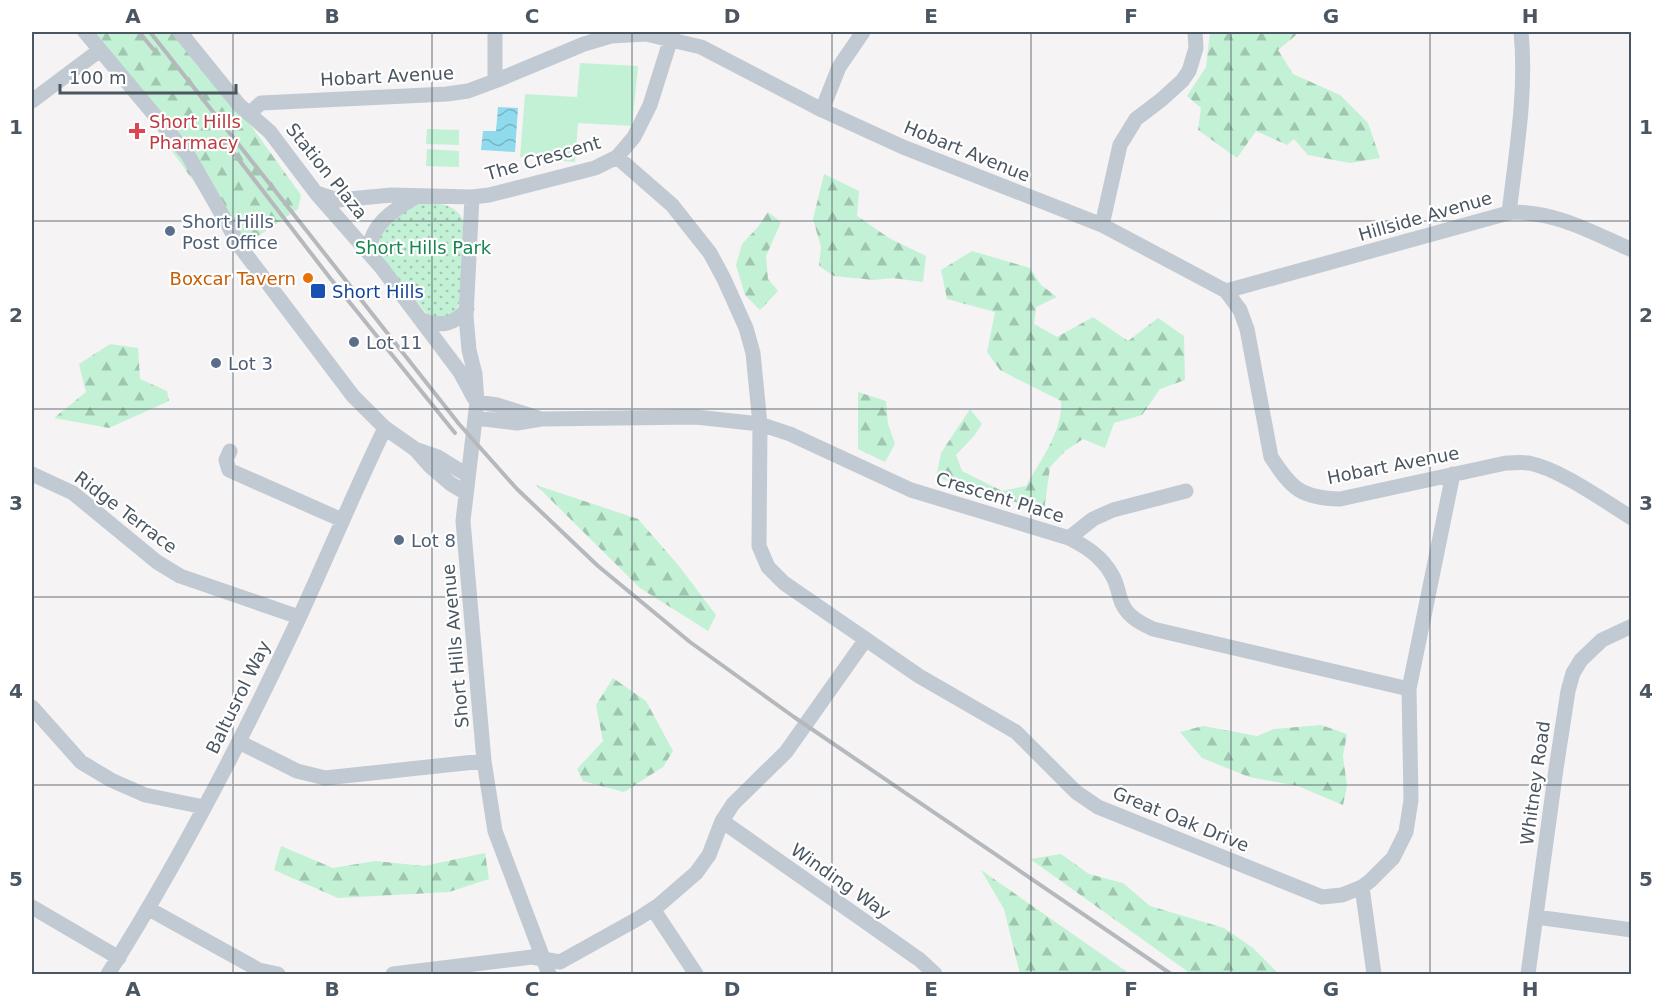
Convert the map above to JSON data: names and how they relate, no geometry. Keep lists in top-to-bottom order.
{
  "streets": {
    "street": [
      "Hobart Avenue",
      "The Crescent",
      "Station Plaza",
      "Hillside Avenue",
      "Crescent Place",
      "Ridge Terrace",
      "Short Hills Avenue",
      "Baltusrol Way",
      "Whitney Road",
      "Great Oak Drive",
      "Winding Way"
    ]
  },
  "crossings": [
    ["Hobart Avenue", "Station Plaza"],
    ["Hobart Avenue", "Hillside Avenue"],
    ["Hobart Avenue", "Great Oak Drive"],
    ["The Crescent", "Station Plaza"],
    ["The Crescent", "Crescent Place"],
    ["The Crescent", "Short Hills Avenue"],
    ["The Crescent", "Great Oak Drive"],
    ["Station Plaza", "Crescent Place"],
    ["Station Plaza", "Short Hills Avenue"],
    ["Crescent Place", "Short Hills Avenue"],
    ["Crescent Place", "Great Oak Drive"],
    ["Ridge Terrace", "Baltusrol Way"]
  ],
  "parks": ["Short Hills Park"],
  "places": {
    "health": ["Short Hills Pharmacy"],
    "other": [
      "Short Hills Post Office",
      "Boxcar Tavern",
      "Lot 11",
      "Lot 3",
      "Lot 8"
    ],
    "transit": ["Short Hills"]
  },
  "scale_bar": "100 m",
  "grid": {
    "columns": [
      "A",
      "B",
      "C",
      "D",
      "E",
      "F",
      "G",
      "H"
    ],
    "rows": [
      "1",
      "2",
      "3",
      "4",
      "5"
    ]
  }
}
